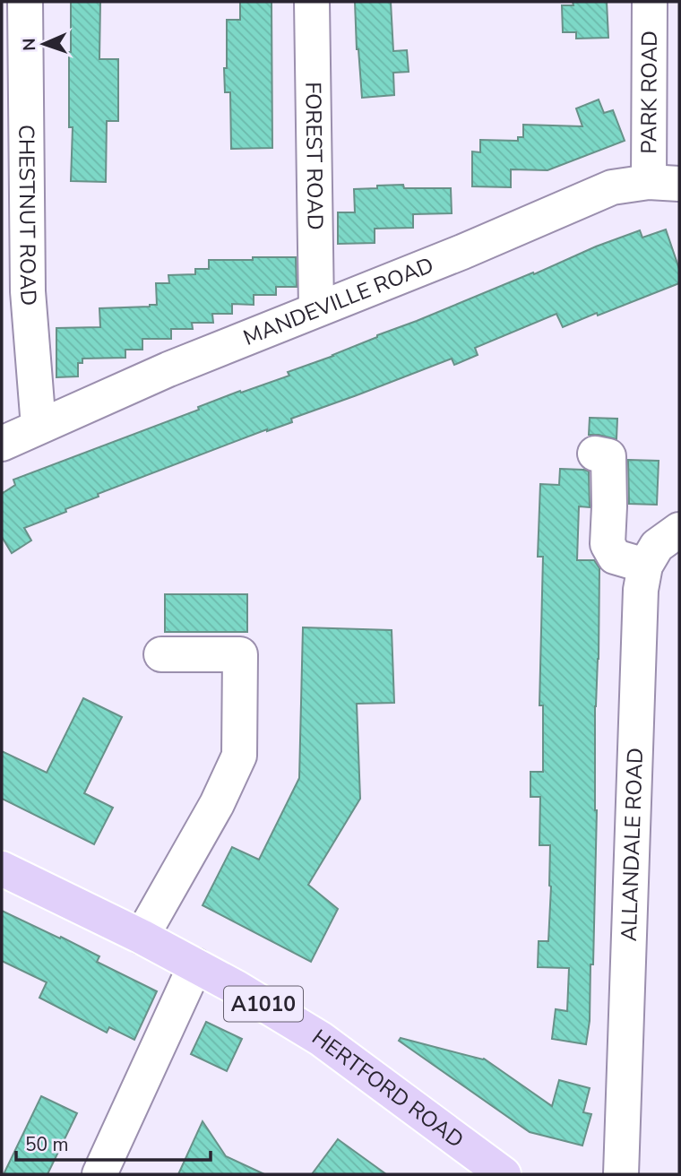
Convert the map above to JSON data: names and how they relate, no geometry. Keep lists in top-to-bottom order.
{
  "streets": {
    "main road": ["A1010", "HERTFORD ROAD"],
    "street": [
      "PARK ROAD",
      "FOREST ROAD",
      "CHESTNUT ROAD",
      "MANDEVILLE ROAD",
      "ALLANDALE ROAD"
    ]
  },
  "crossings": [
    ["PARK ROAD", "MANDEVILLE ROAD"],
    ["FOREST ROAD", "MANDEVILLE ROAD"],
    ["CHESTNUT ROAD", "MANDEVILLE ROAD"]
  ],
  "scale_bar": "50 m",
  "north": "left"
}
